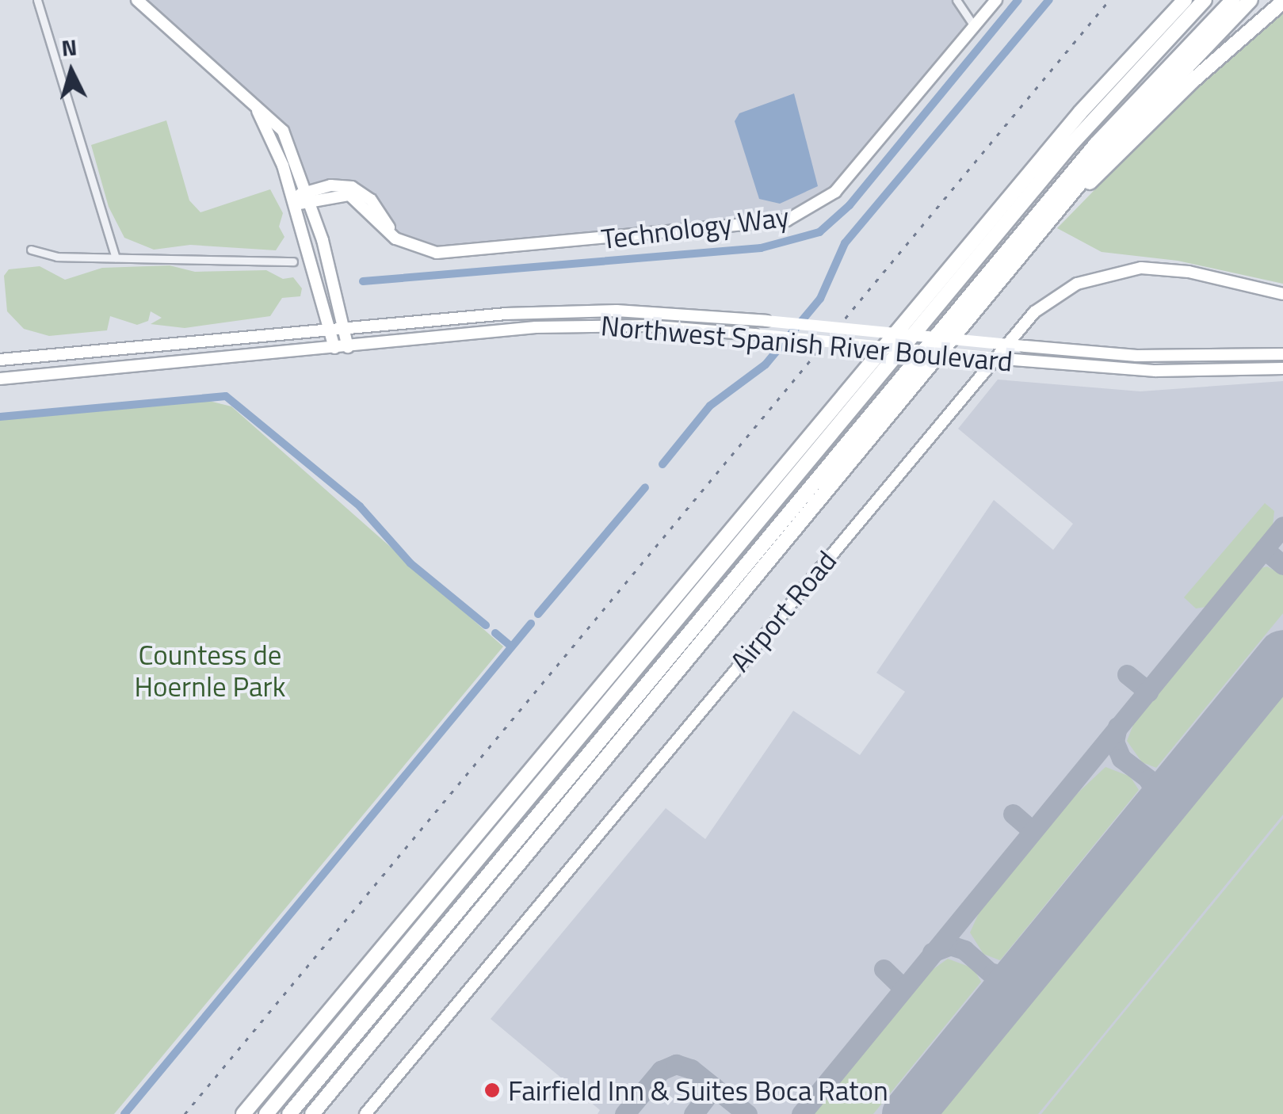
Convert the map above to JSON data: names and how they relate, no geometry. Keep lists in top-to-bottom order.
{
  "streets": {
    "street": ["Technology Way", "Northwest Spanish River Boulevard", "Airport Road"]
  },
  "parks": ["Countess de Hoernle Park"],
  "places": ["Fairfield Inn & Suites Boca Raton"],
  "north": "top"
}
